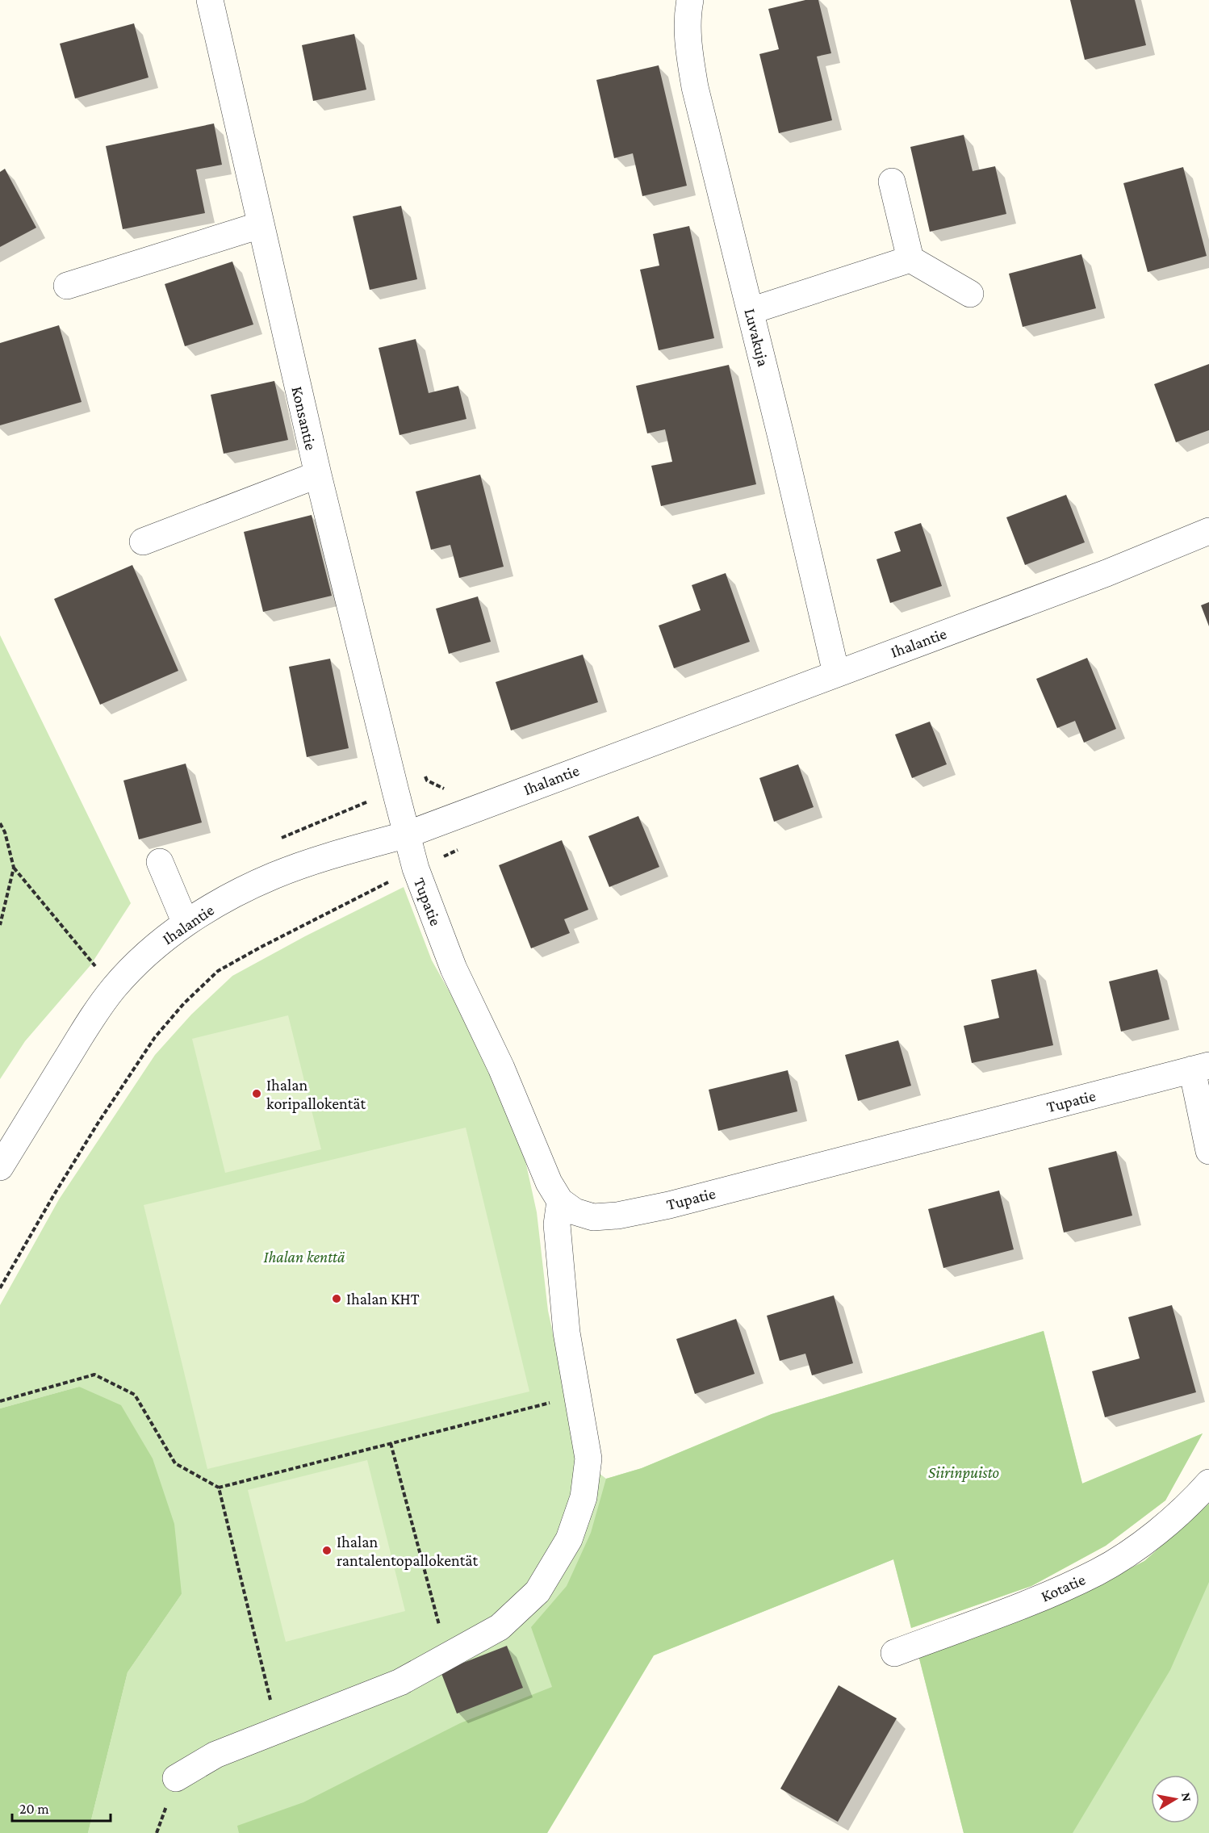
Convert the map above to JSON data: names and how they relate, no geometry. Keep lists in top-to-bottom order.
{
  "streets": {
    "street": [
      "Luvakuja",
      "Konsantie",
      "Ihalantie",
      "Tupatie",
      "Kotatie"
    ]
  },
  "crossings": [
    ["Luvakuja", "Ihalantie"],
    ["Konsantie", "Ihalantie"],
    ["Konsantie", "Tupatie"],
    ["Ihalantie", "Tupatie"]
  ],
  "parks": ["Ihalan kenttä", "Siirinpuisto"],
  "places": ["Ihalan koripallokentät", "Ihalan KHT", "Ihalan rantalentopallokentät"],
  "scale_bar": "20 m",
  "north": "right"
}
